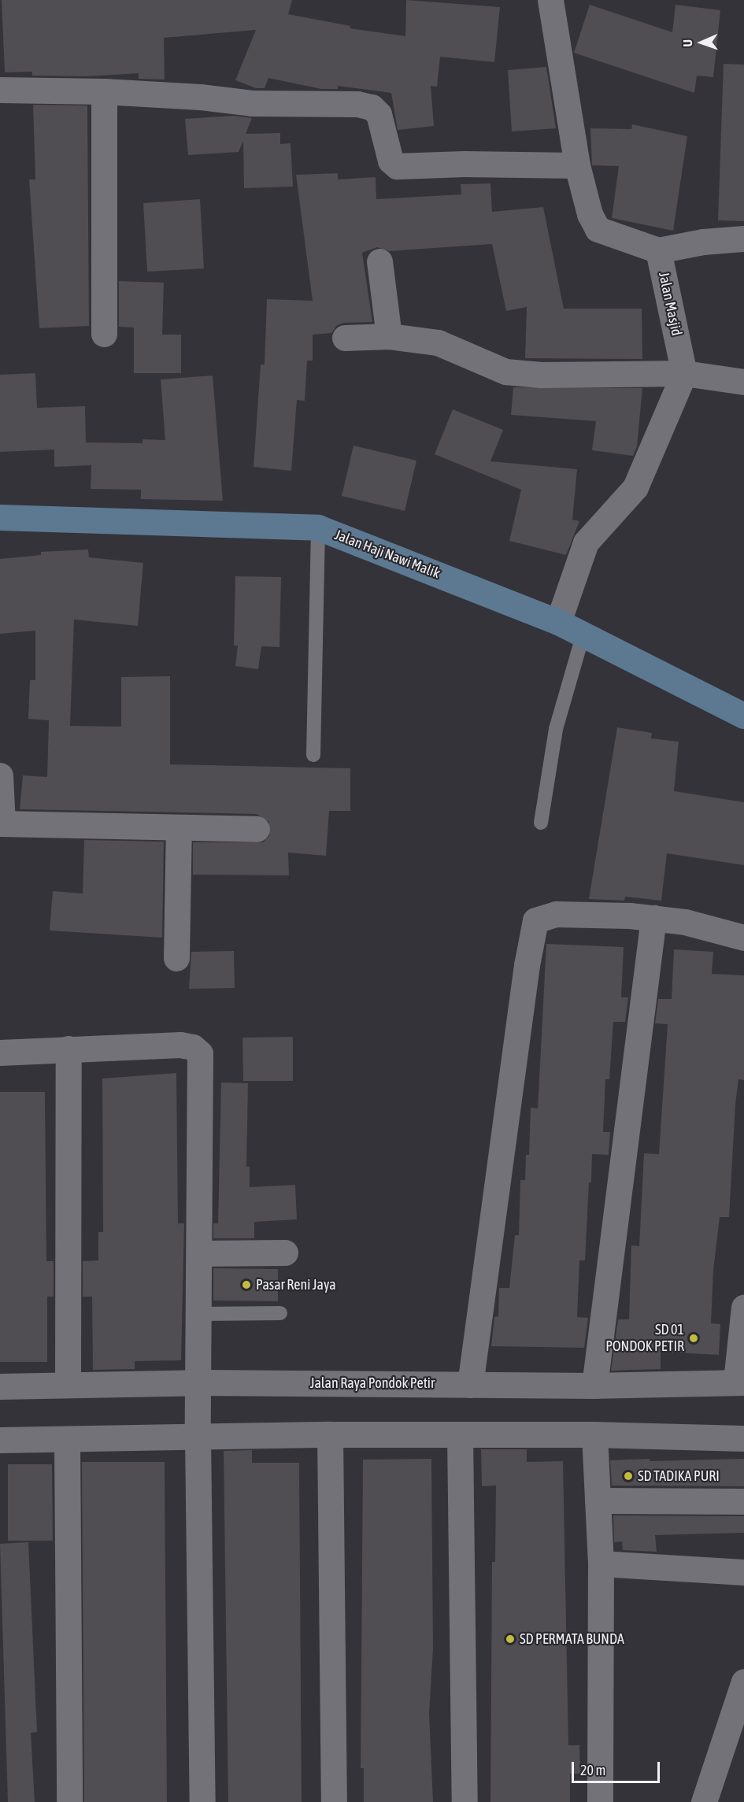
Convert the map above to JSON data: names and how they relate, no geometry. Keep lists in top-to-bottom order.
{
  "streets": {
    "main road": ["Jalan Haji Nawi Malik"],
    "street": ["Jalan Masjid", "Jalan Raya Pondok Petir"]
  },
  "places": [
    "Pasar Reni Jaya",
    "SD 01 PONDOK PETIR",
    "SD TADIKA PURI",
    "SD PERMATA BUNDA"
  ],
  "scale_bar": "20 m",
  "north": "left"
}
